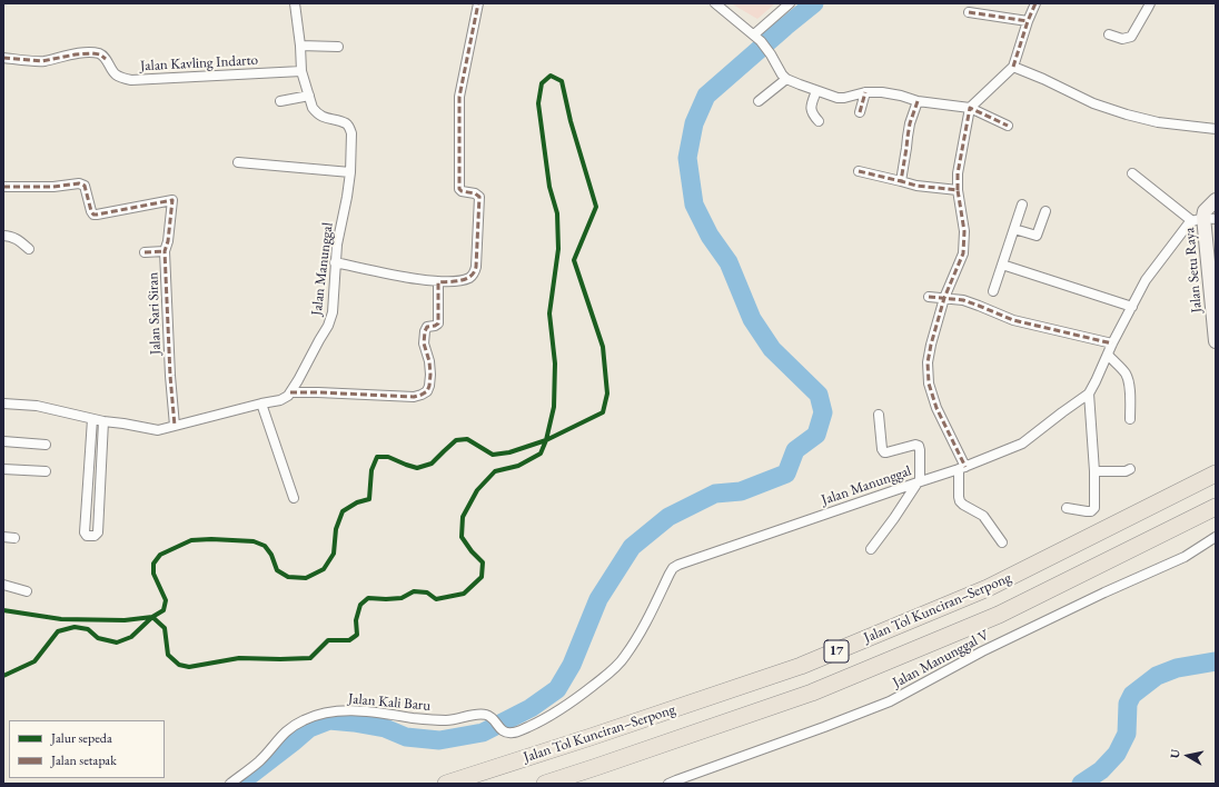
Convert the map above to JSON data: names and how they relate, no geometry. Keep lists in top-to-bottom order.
{
  "streets": {
    "highway": ["Jalan Tol Kunciran–Serpong", "17"],
    "street": [
      "Jalan Kavling Indarto",
      "Jalan Manunggal",
      "Jalan Setu Raya",
      "Jalan Sari Siran",
      "Jalan Manunggal V",
      "Jalan Kali Baru"
    ]
  },
  "crossings": [
    ["Jalan Kavling Indarto", "Jalan Manunggal"],
    ["Jalan Manunggal", "Jalan Setu Raya"],
    ["Jalan Manunggal", "Jalan Kali Baru"]
  ],
  "legend": ["Jalur sepeda", "Jalan setapak"],
  "north": "left"
}
